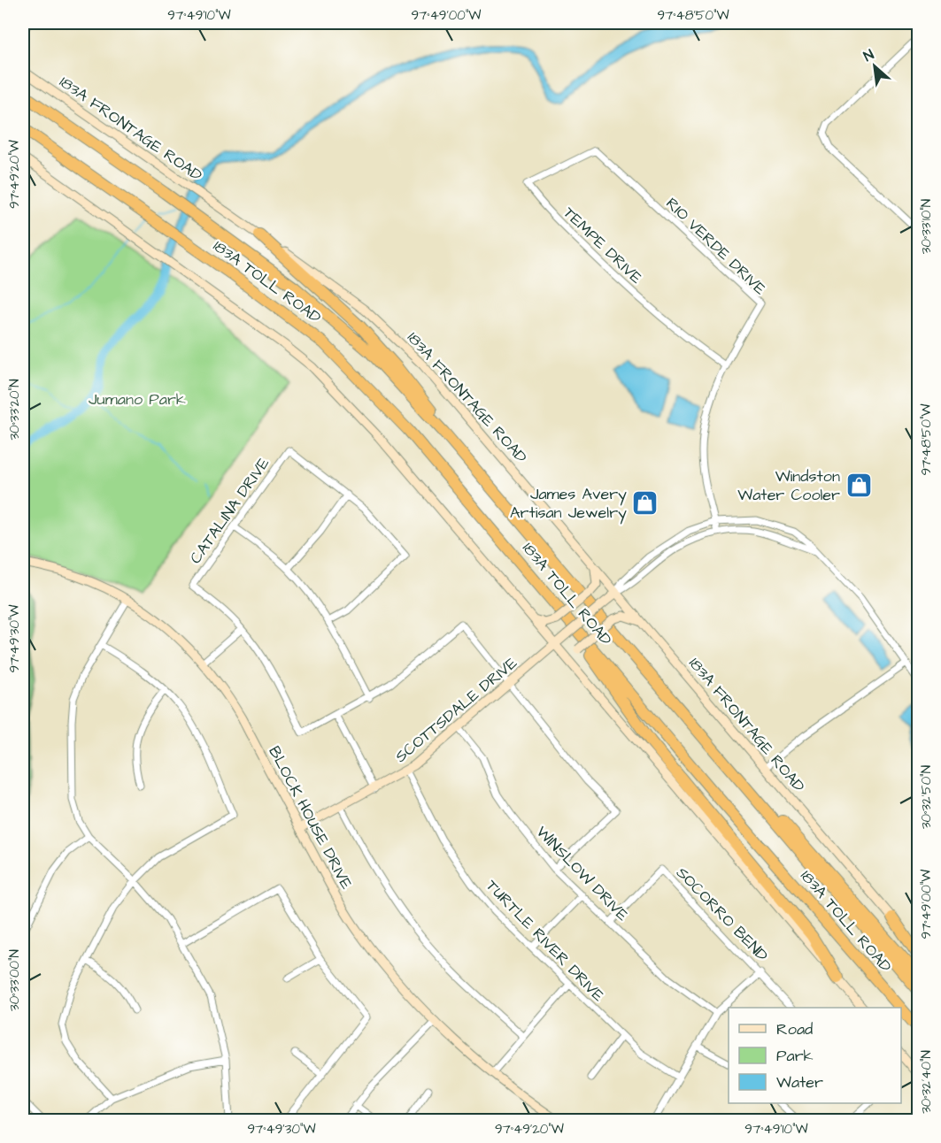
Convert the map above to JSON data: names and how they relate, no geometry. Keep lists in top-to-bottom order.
{
  "streets": {
    "highway": ["183A TOLL ROAD"],
    "main road": ["183A FRONTAGE ROAD", "SCOTTSDALE DRIVE", "BLOCK HOUSE DRIVE"],
    "street": [
      "TEMPE DRIVE",
      "RIO VERDE DRIVE",
      "CATALINA DRIVE",
      "WINSLOW DRIVE",
      "SOCORRO BEND",
      "TURTLE RIVER DRIVE"
    ]
  },
  "crossings": [
    ["183A FRONTAGE ROAD", "SCOTTSDALE DRIVE"],
    ["TEMPE DRIVE", "RIO VERDE DRIVE"],
    ["RIO VERDE DRIVE", "SCOTTSDALE DRIVE"],
    ["SCOTTSDALE DRIVE", "BLOCK HOUSE DRIVE"],
    ["SCOTTSDALE DRIVE", "WINSLOW DRIVE"],
    ["SCOTTSDALE DRIVE", "TURTLE RIVER DRIVE"],
    ["WINSLOW DRIVE", "SOCORRO BEND"]
  ],
  "parks": ["Jumano Park"],
  "places": {
    "shop": ["Windston Water Cooler", "James Avery Artisan Jewelry"]
  },
  "legend": ["Road", "Park", "Water"],
  "north": "top left",
  "coordinates": [
    "97°49'10\"W",
    "97°49'00\"W",
    "97°48'50\"W",
    "97°49'20\"W",
    "30°33'10\"N",
    "30°33'20\"N",
    "97°49'30\"W",
    "30°32'50\"N",
    "30°33'00\"N",
    "30°32'40\"N"
  ]
}
